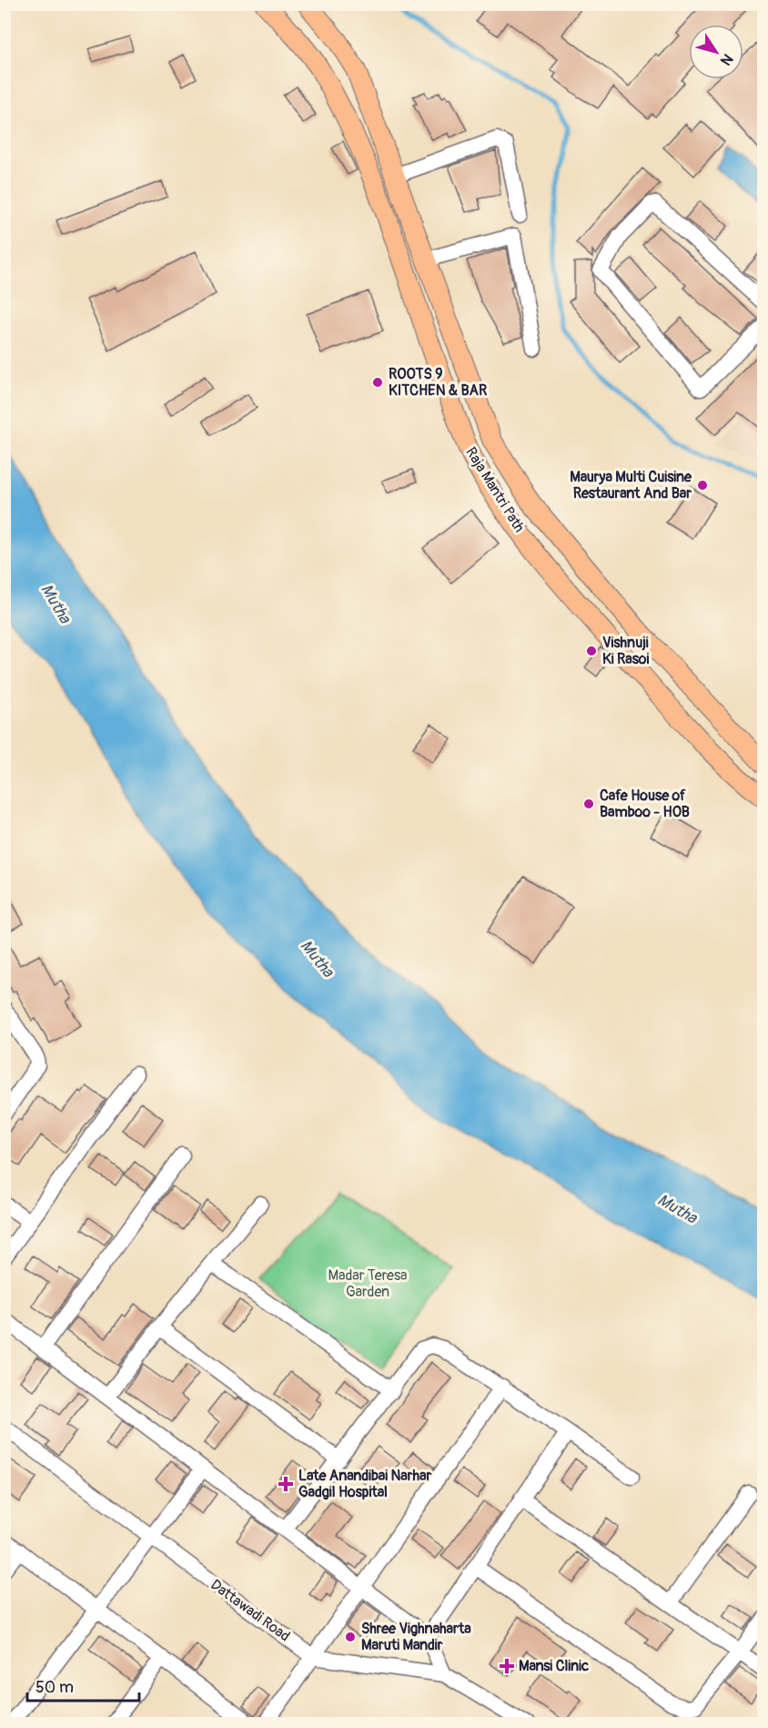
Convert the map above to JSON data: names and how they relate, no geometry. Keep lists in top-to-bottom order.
{
  "streets": {
    "main road": ["Raja Mantri Path"],
    "street": ["Dattawadi Road"]
  },
  "water": ["Mutha"],
  "parks": ["Madar Teresa Garden"],
  "places": {
    "other": [
      "ROOTS 9 KITCHEN & BAR",
      "Maurya Multi Cuisine Restaurant And Bar",
      "Vishnuji Ki Rasoi",
      "Cafe House of Bamboo - HOB",
      "Shree Vighnaharta Maruti Mandir"
    ],
    "health": ["Late Anandibai Narhar Gadgil Hospital", "Mansi Clinic"]
  },
  "scale_bar": "50 m",
  "north": "bottom right"
}
